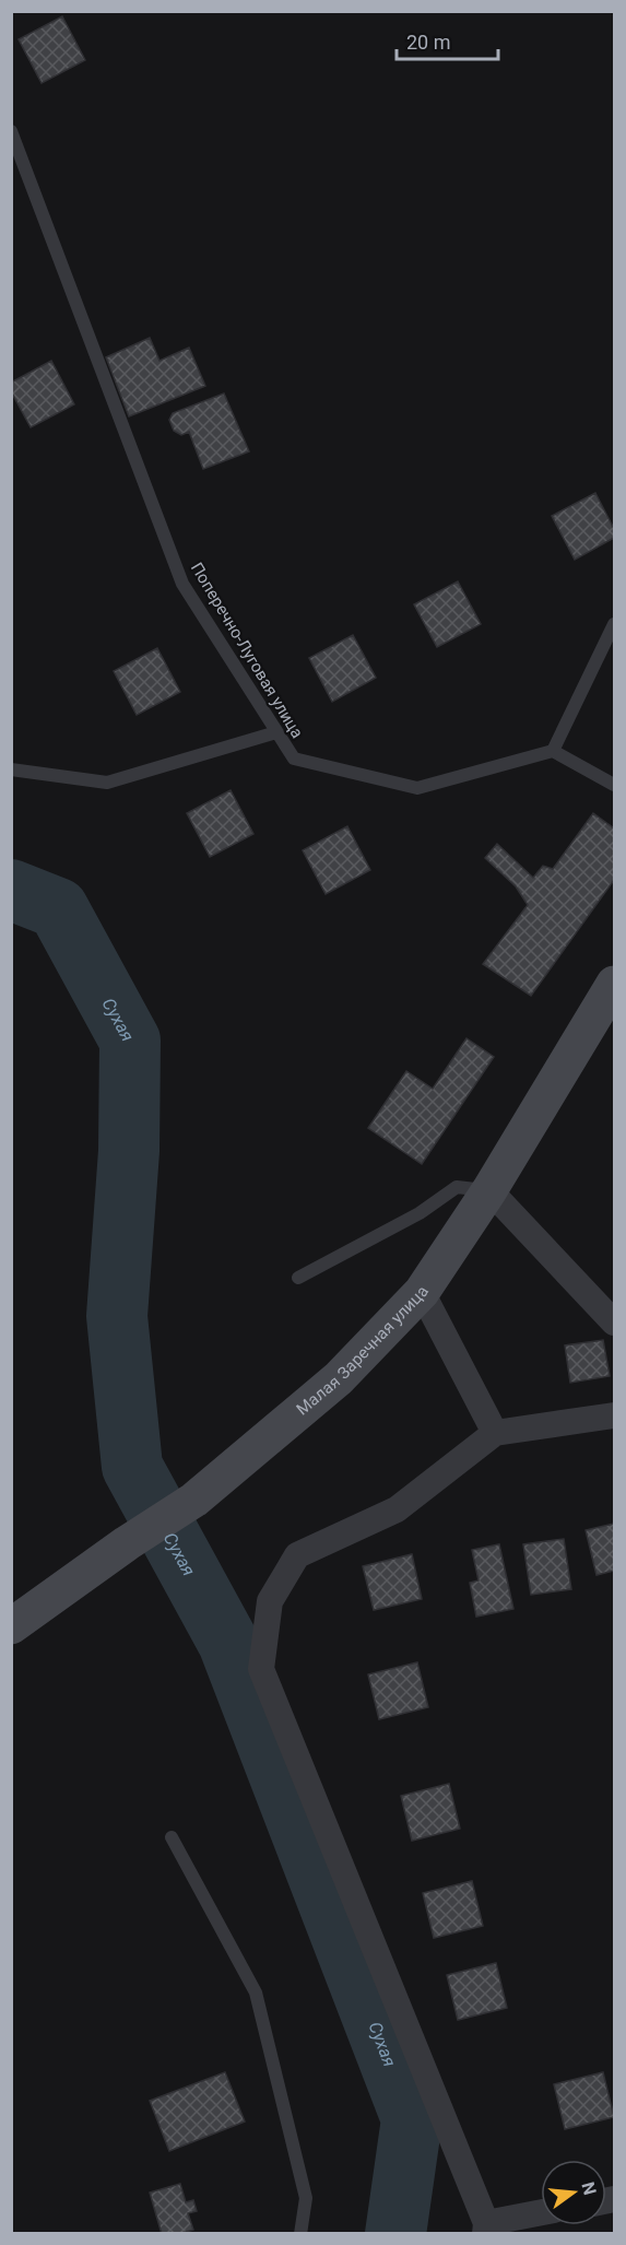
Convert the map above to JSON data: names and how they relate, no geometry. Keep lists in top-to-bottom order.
{
  "streets": {
    "main road": ["Малая Заречная улица"],
    "lane": ["Поперечно-Луговая улица"]
  },
  "water": ["Сухая"],
  "scale_bar": "20 m",
  "north": "right"
}
